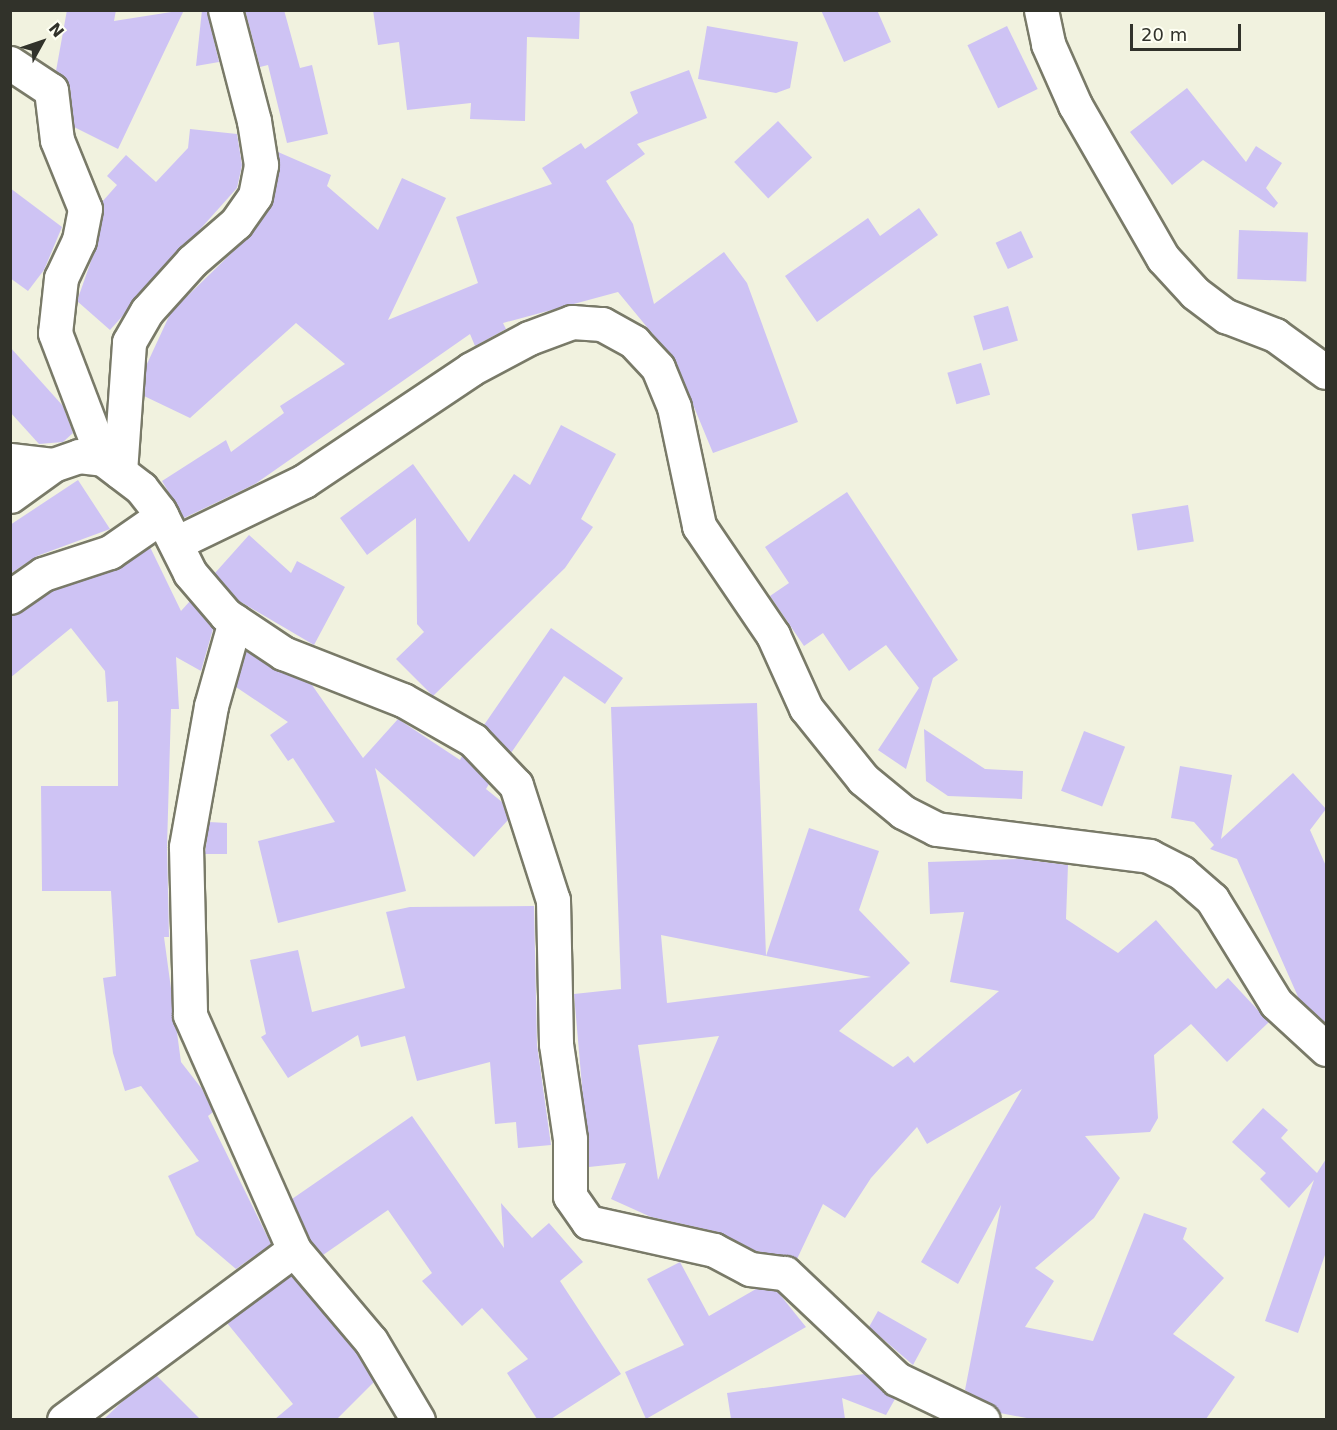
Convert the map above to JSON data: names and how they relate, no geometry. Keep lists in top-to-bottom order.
{
  "scale_bar": "20 m",
  "north": "top right"
}
